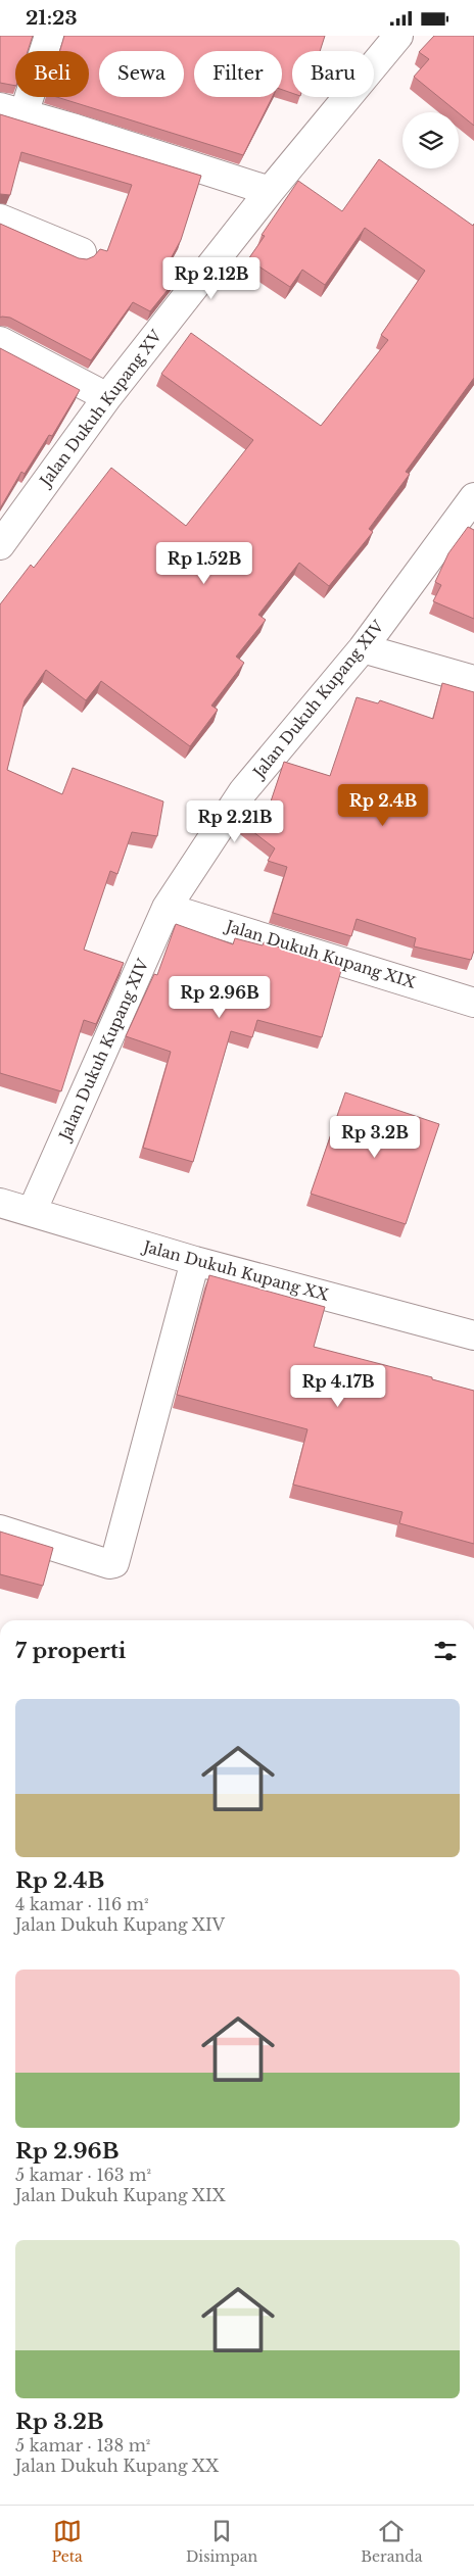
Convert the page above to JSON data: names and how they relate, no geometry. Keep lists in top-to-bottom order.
{
  "streets": {
    "street": [
      "Jalan Dukuh Kupang XV",
      "Jalan Dukuh Kupang XIV",
      "Jalan Dukuh Kupang XIX",
      "Jalan Dukuh Kupang XX"
    ]
  },
  "crossings": [
    ["Jalan Dukuh Kupang XIV", "Jalan Dukuh Kupang XIX"],
    ["Jalan Dukuh Kupang XIV", "Jalan Dukuh Kupang XX"]
  ],
  "page": {
    "status": "21:23",
    "chip": [
      "Beli",
      "Sewa",
      "Filter",
      "Baru"
    ],
    "price": [
      "Rp 2.12B",
      "Rp 1.52B",
      "Rp 2.4B",
      "Rp 2.21B",
      "Rp 2.96B",
      "Rp 3.2B",
      "Rp 4.17B"
    ],
    "heading": "7 properti",
    "list": [
      {
        "name": "Rp 2.4B",
        "note": "4 kamar · 116 m² · Jalan Dukuh Kupang XIV"
      },
      {
        "name": "Rp 2.96B",
        "note": "5 kamar · 163 m² · Jalan Dukuh Kupang XIX"
      },
      {
        "name": "Rp 3.2B",
        "note": "5 kamar · 138 m² · Jalan Dukuh Kupang XX"
      }
    ],
    "tabs": ["Peta", "Disimpan", "Beranda"]
  }
}
